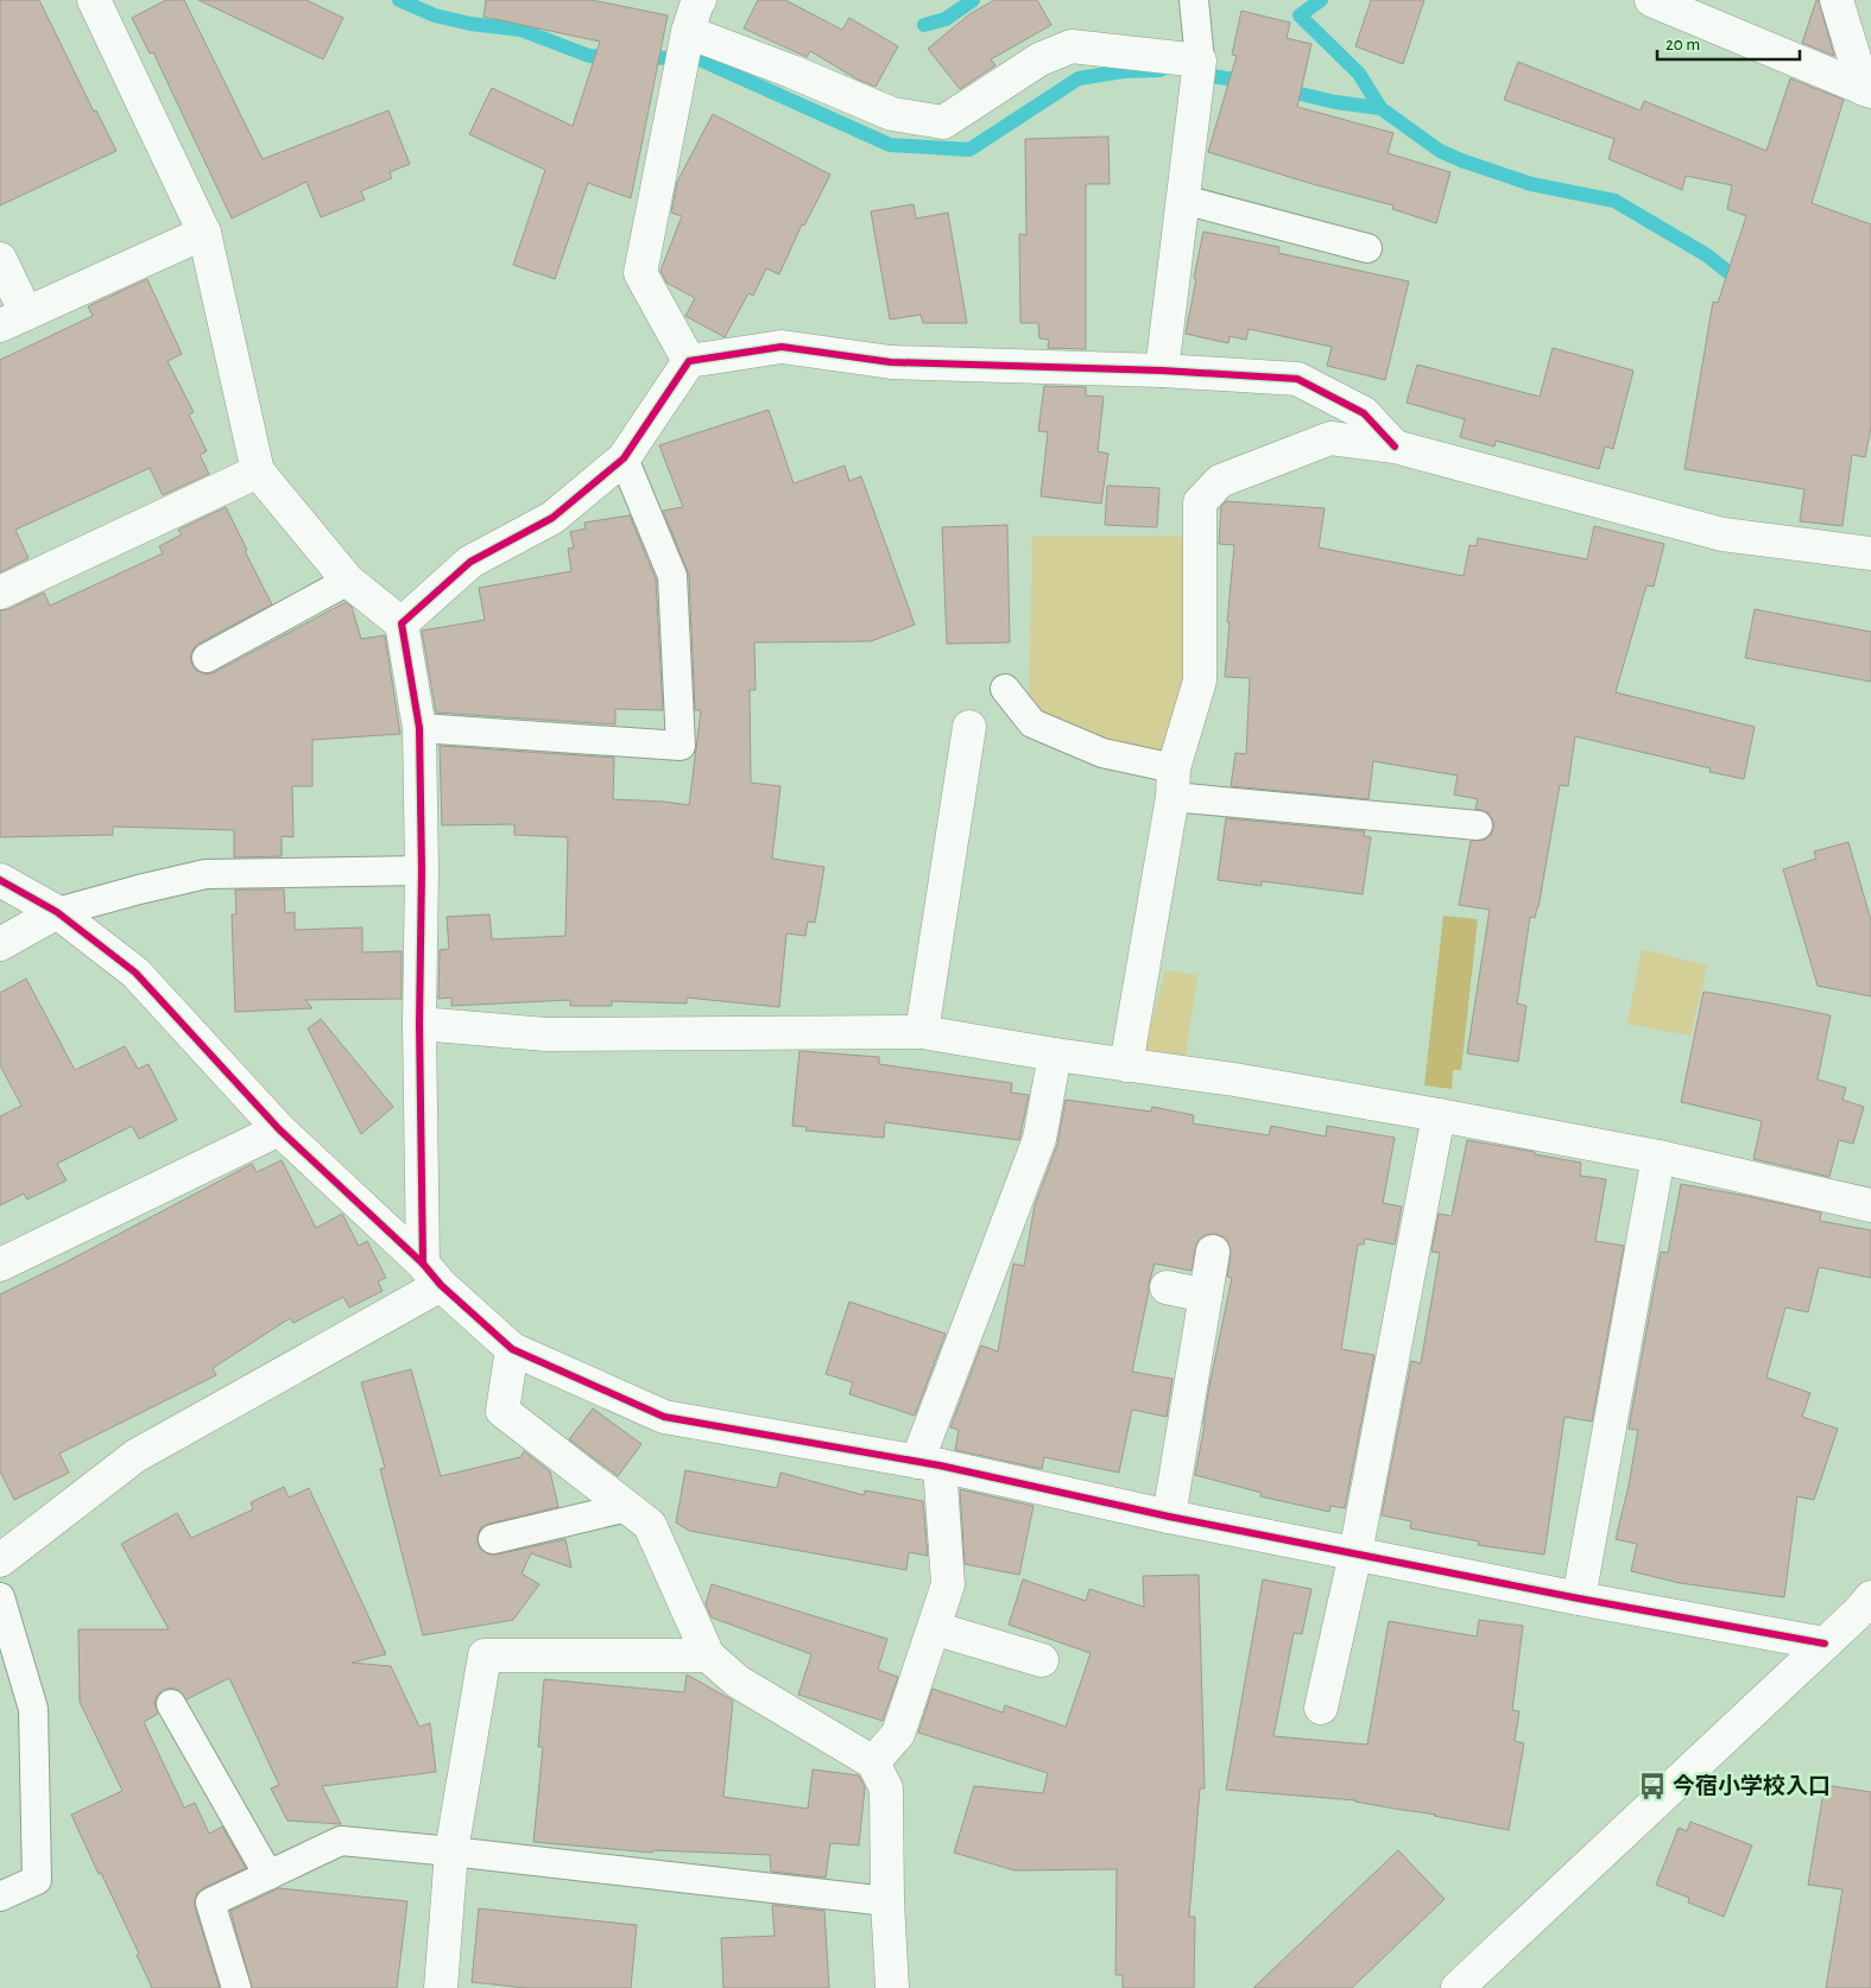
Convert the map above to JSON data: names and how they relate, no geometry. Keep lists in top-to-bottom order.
{
  "places": {
    "bus stop": ["今宿小学校入口"]
  },
  "scale_bar": "20 m"
}
